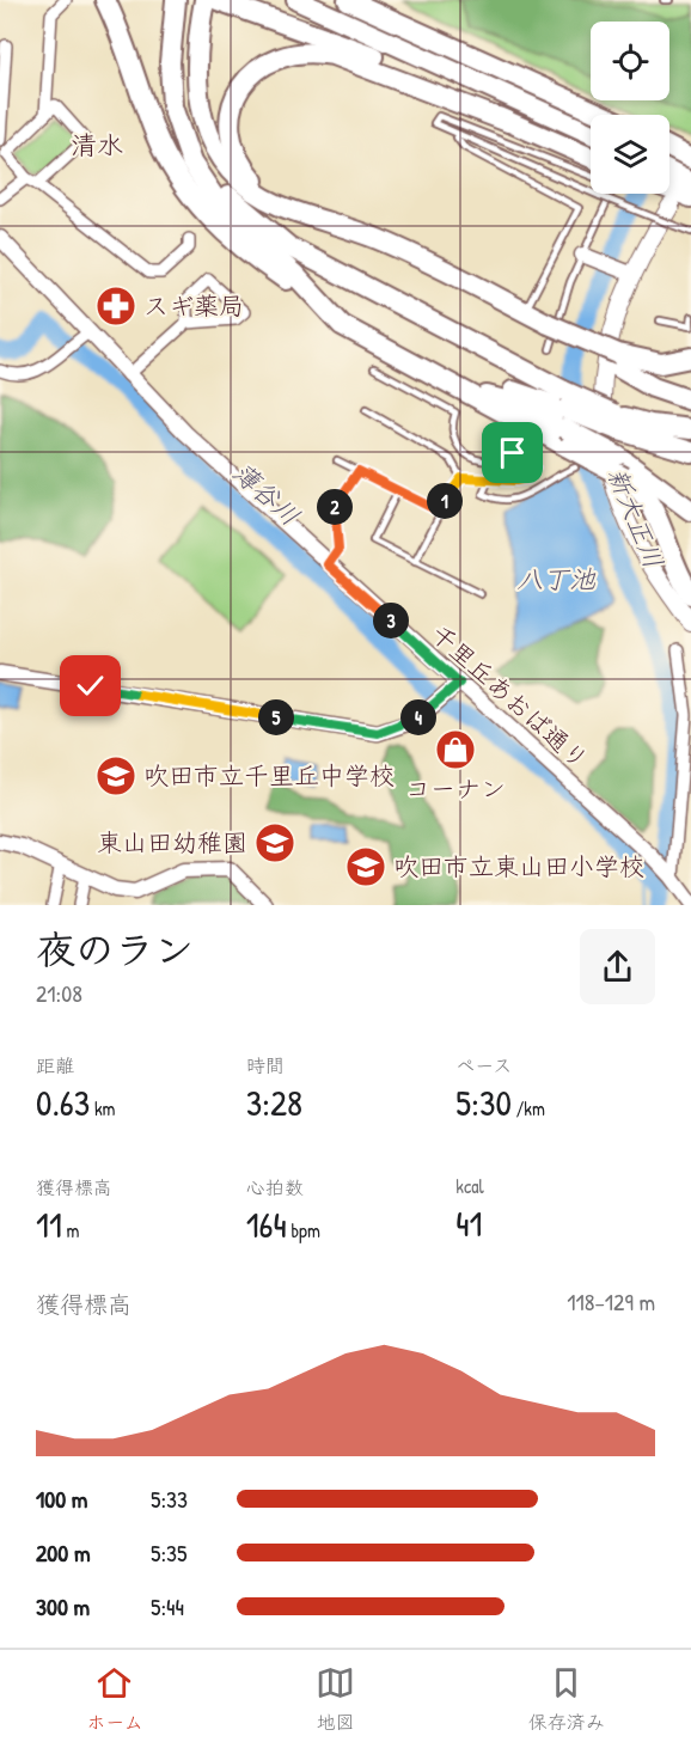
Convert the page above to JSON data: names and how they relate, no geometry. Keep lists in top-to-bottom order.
{
  "streets": {
    "street": ["千里丘あおば通り"]
  },
  "districts": ["清水"],
  "water": ["薄谷川", "新大正川", "八丁池"],
  "places": {
    "pharmacy": ["スギ薬局"],
    "shop": ["コーナン"],
    "school or university": ["吹田市立千里丘中学校", "東山田幼稚園", "吹田市立東山田小学校"]
  },
  "page": {
    "pins": [
      "1",
      "2",
      "3",
      "4",
      "5"
    ],
    "heading": ["夜のラン", "21:08"],
    "stats": [
      ["距離", "0.63 km"],
      ["時間", "3:28"],
      ["ペース", "5:30 /km"],
      ["獲得標高", "11 m"],
      ["心拍数", "164 bpm"],
      ["kcal", "41"]
    ],
    "chart": ["獲得標高", "118–129 m"],
    "list": [
      {
        "name": "100 m",
        "note": "5:33"
      },
      {
        "name": "200 m",
        "note": "5:35"
      },
      {
        "name": "300 m",
        "note": "5:44"
      }
    ],
    "tabs": ["ホーム", "地図", "保存済み"]
  }
}
